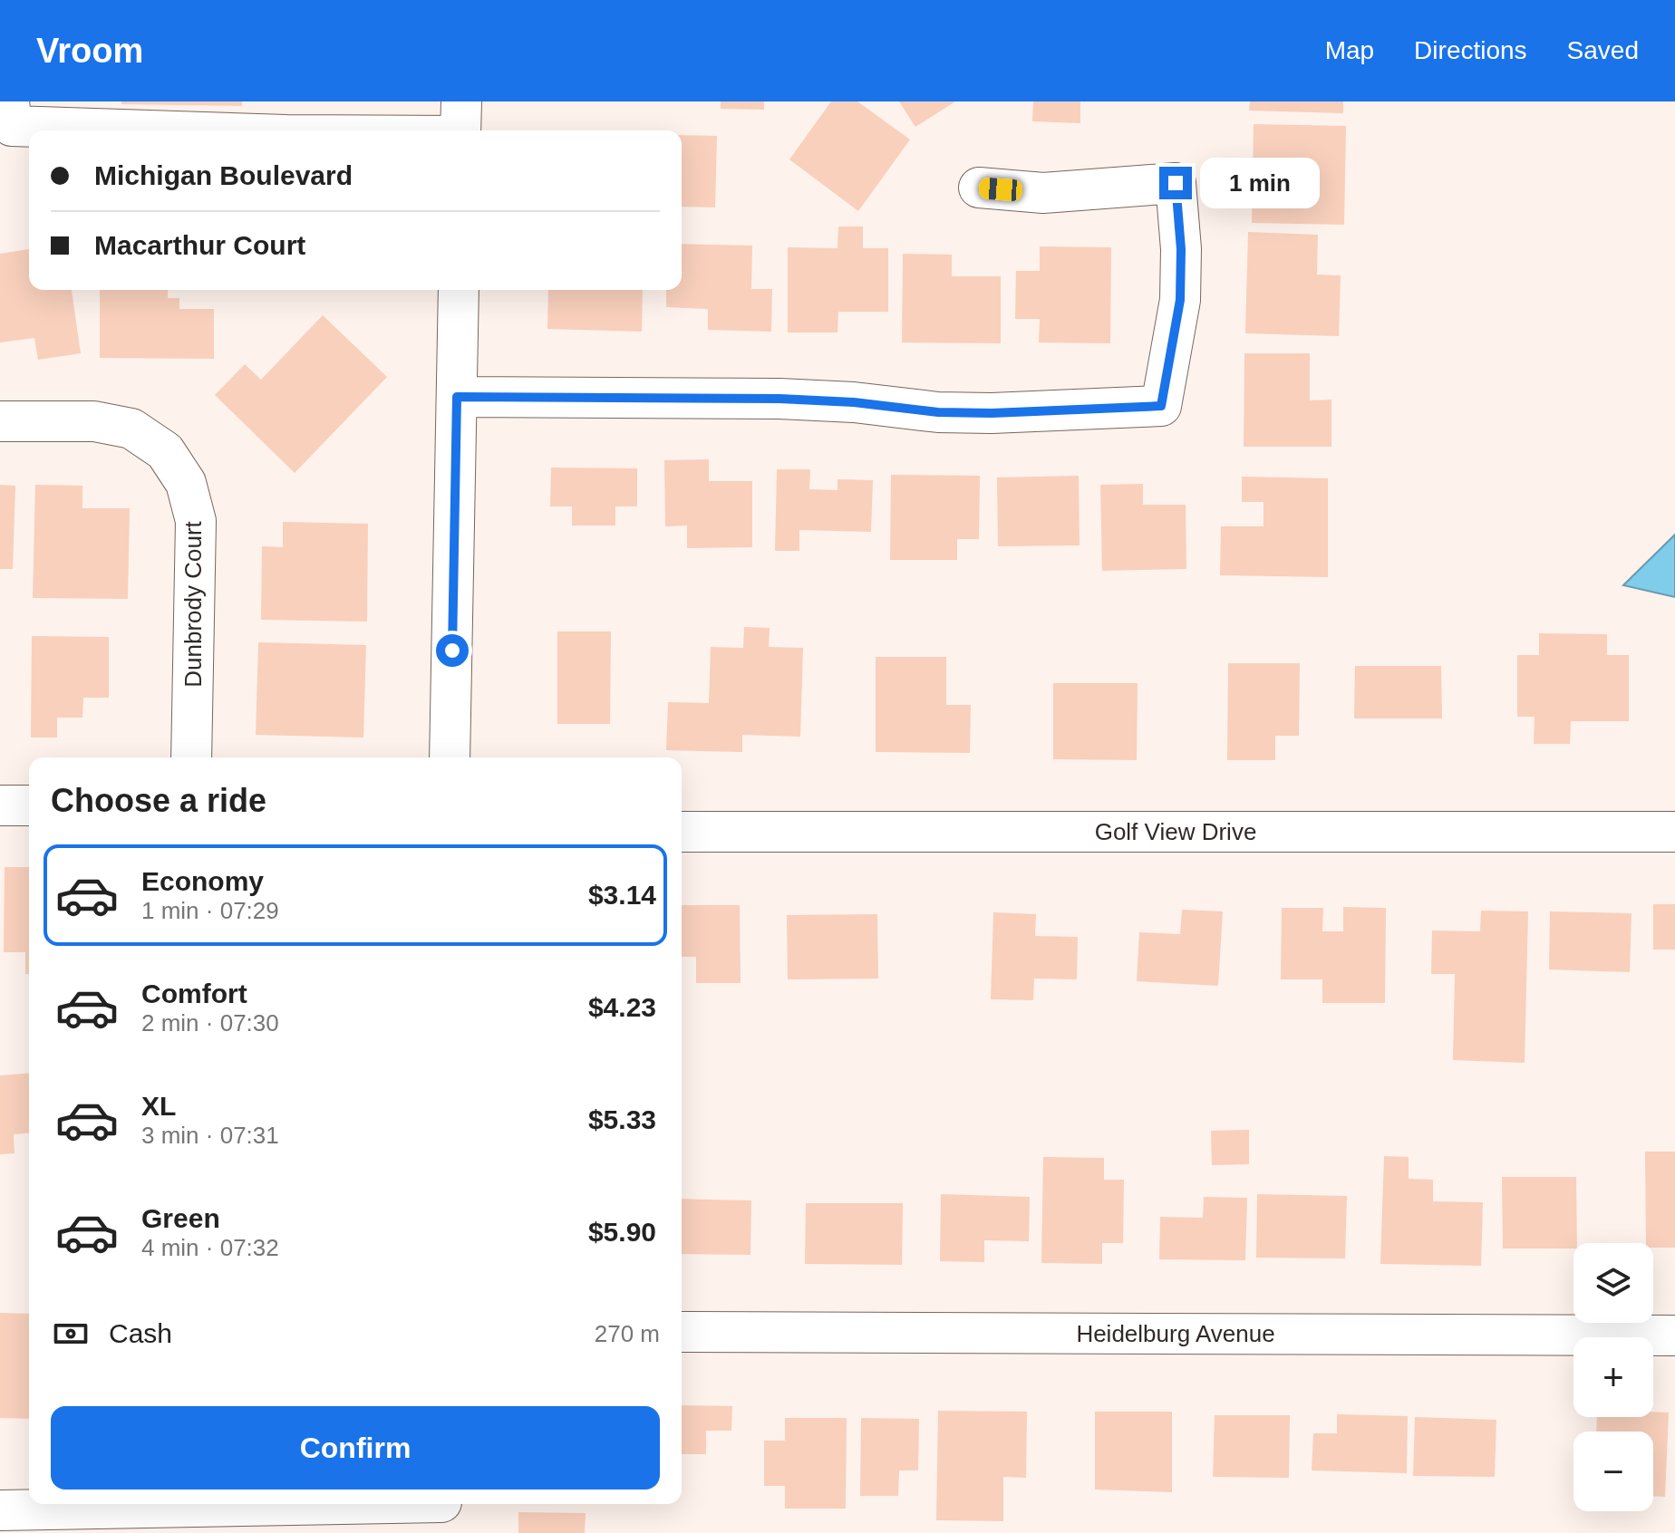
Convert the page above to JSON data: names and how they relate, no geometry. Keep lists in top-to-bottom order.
{
  "streets": {
    "street": ["Dunbrody Court", "Golf View Drive", "Heidelburg Avenue"]
  },
  "page": {
    "header": "Vroom",
    "nav": ["Map", "Directions", "Saved"],
    "banner": ["Michigan Boulevard", "Macarthur Court"],
    "bubble": "1 min",
    "heading": "Choose a ride",
    "list": [
      {
        "name": "Economy",
        "note": "1 min · 07:29",
        "value": "$3.14"
      },
      {
        "name": "Comfort",
        "note": "2 min · 07:30",
        "value": "$4.23"
      },
      {
        "name": "XL",
        "note": "3 min · 07:31",
        "value": "$5.33"
      },
      {
        "name": "Green",
        "note": "4 min · 07:32",
        "value": "$5.90"
      }
    ],
    "map_buttons": ["+", "−"],
    "pay": ["Cash", "270 m"],
    "buttons": "Confirm"
  }
}
